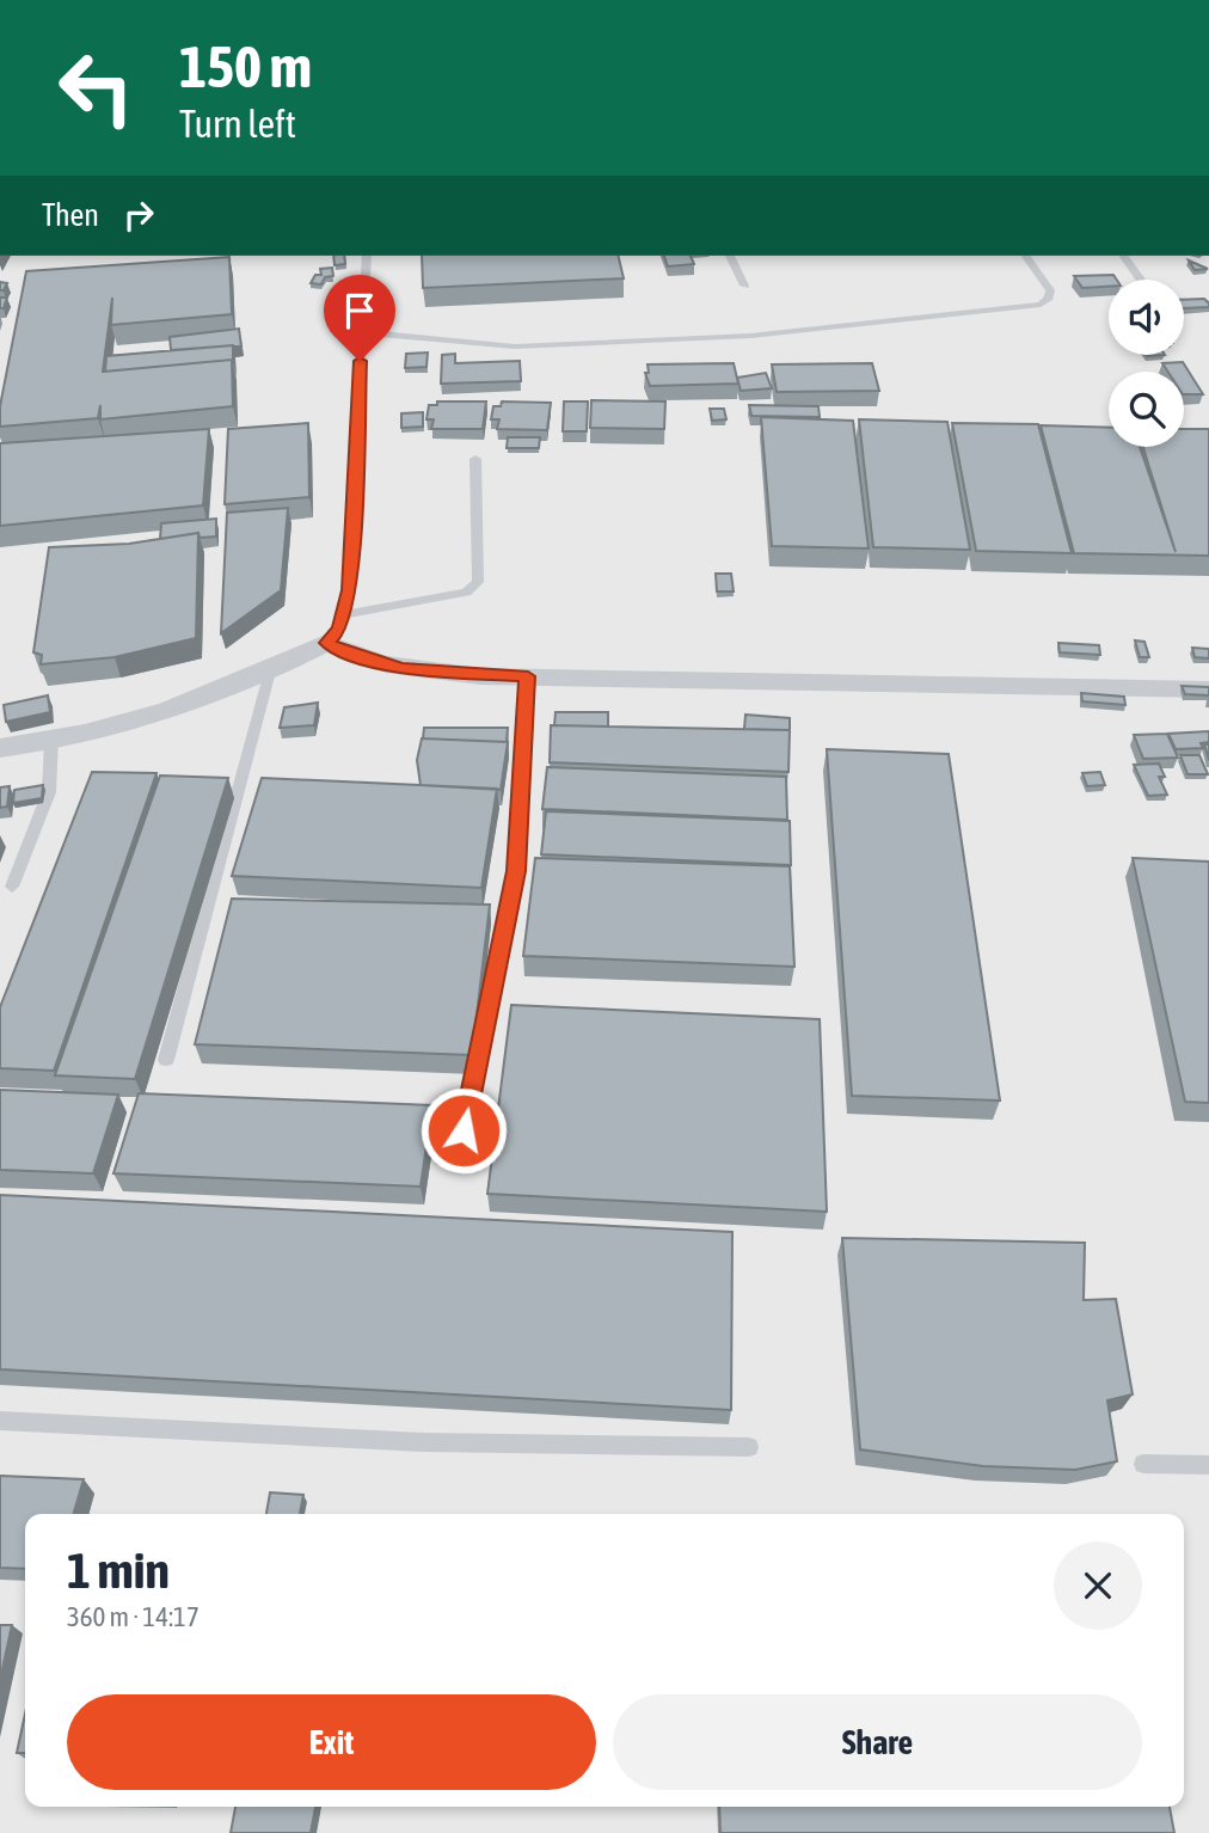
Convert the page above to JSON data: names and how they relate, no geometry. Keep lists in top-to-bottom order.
{
  "page": {
    "turn": ["150 m", "Turn left"],
    "then": "Then",
    "heading": ["1 min", "360 m · 14:17"],
    "buttons": ["Exit", "Share"]
  }
}
